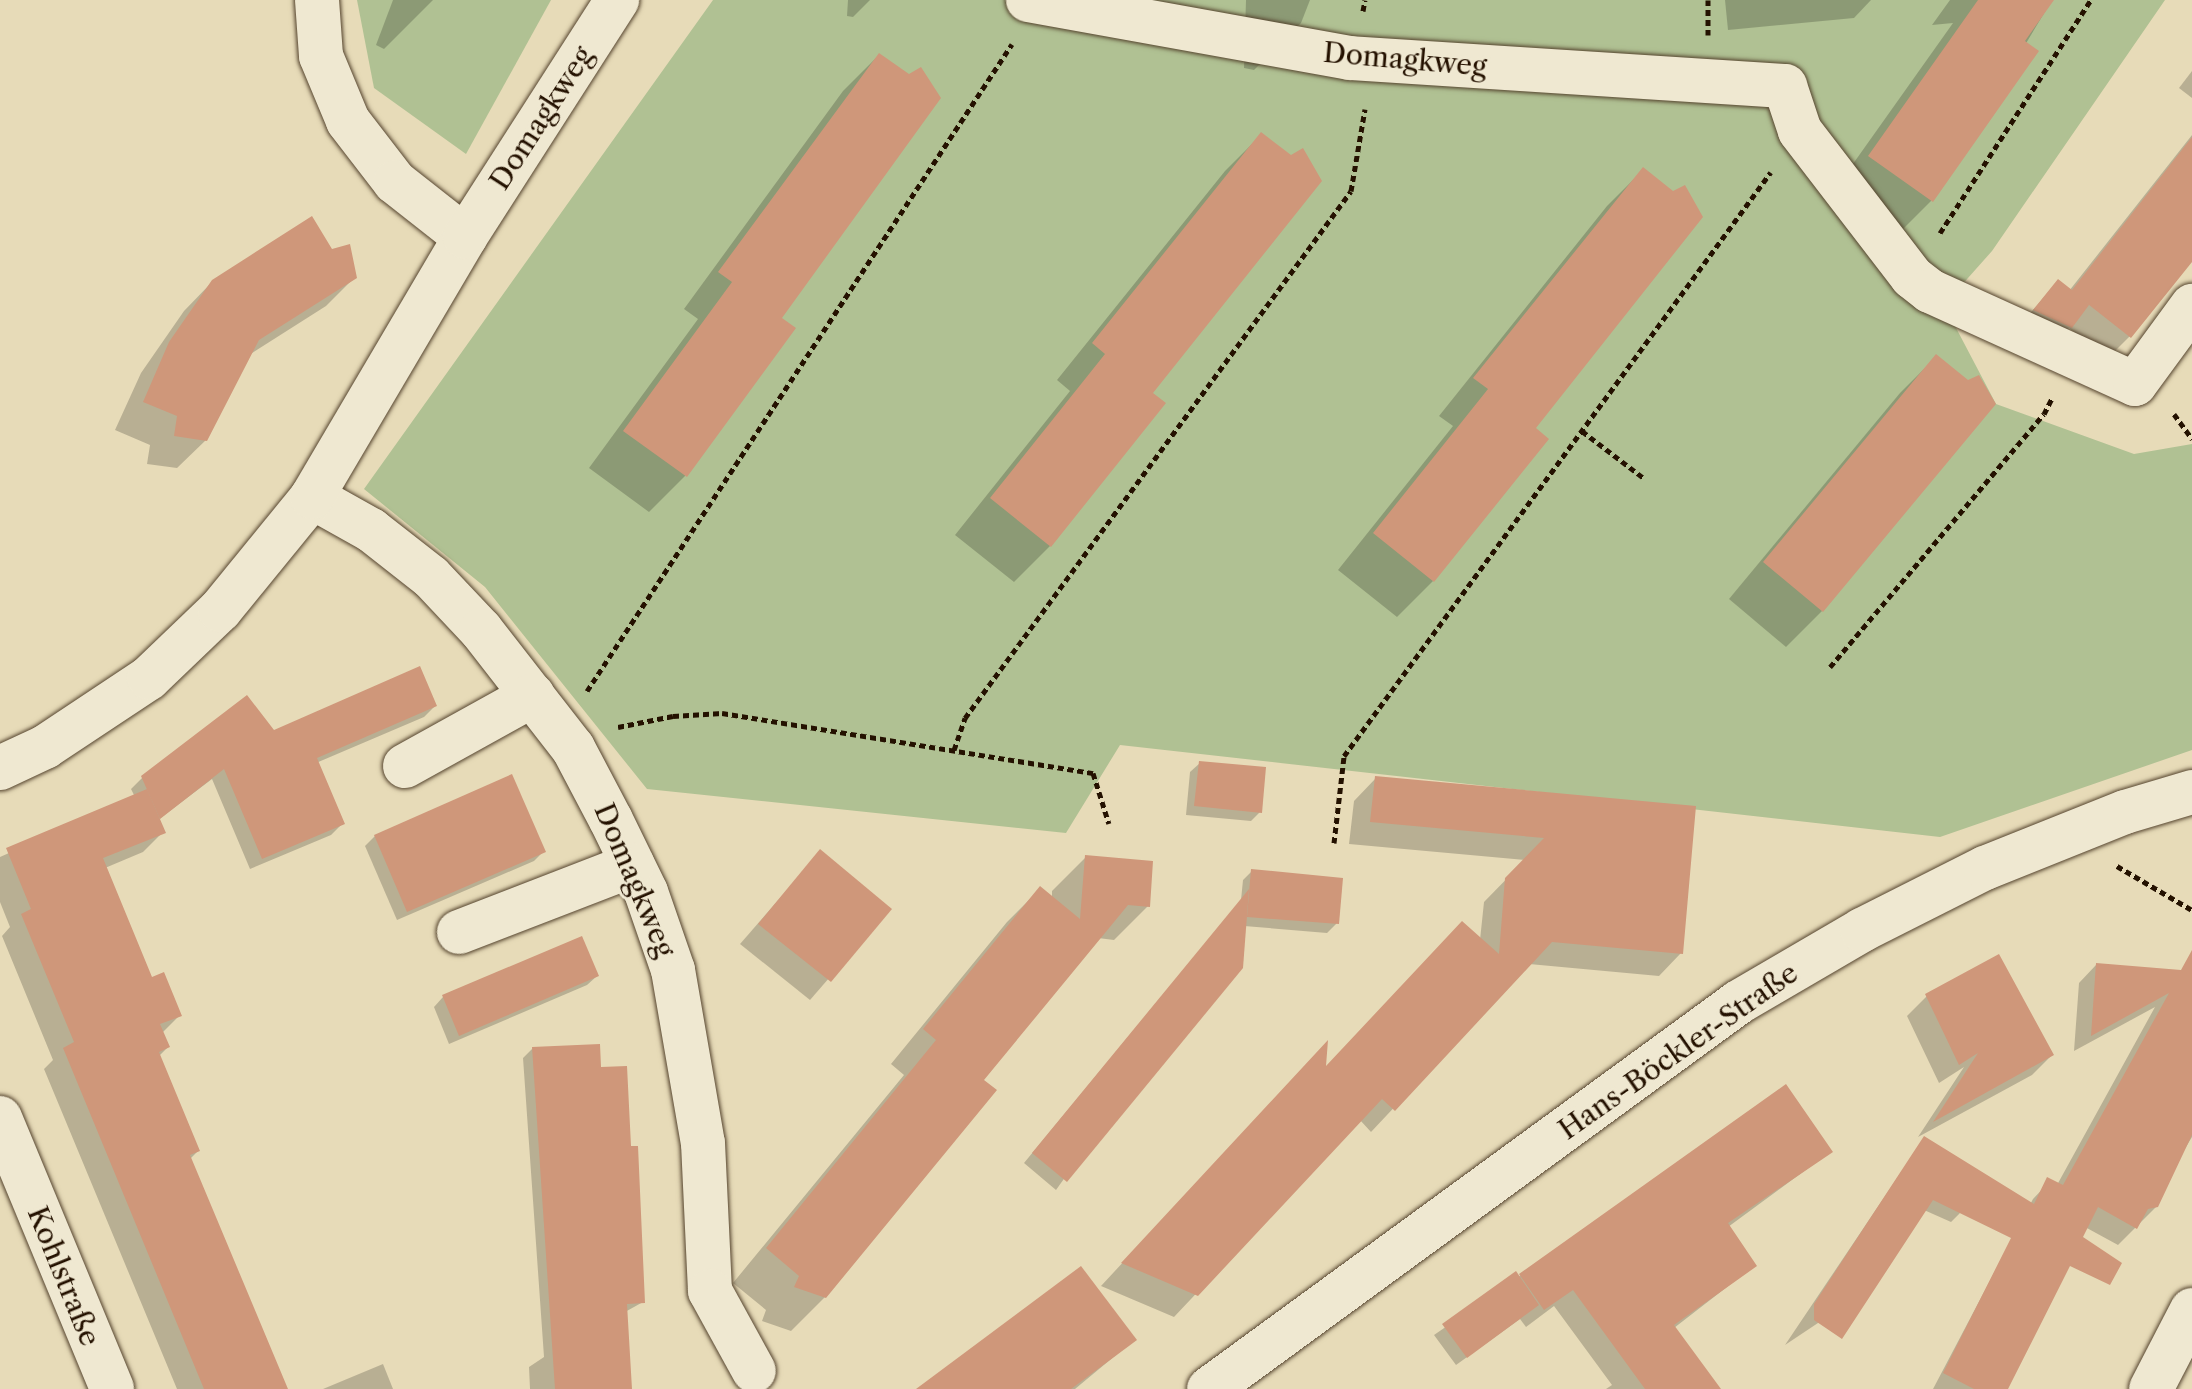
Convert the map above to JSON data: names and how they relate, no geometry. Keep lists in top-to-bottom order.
{
  "streets": {
    "street": ["Domagkweg", "Hans-Böckler-Straße", "Kohlstraße"]
  }
}
